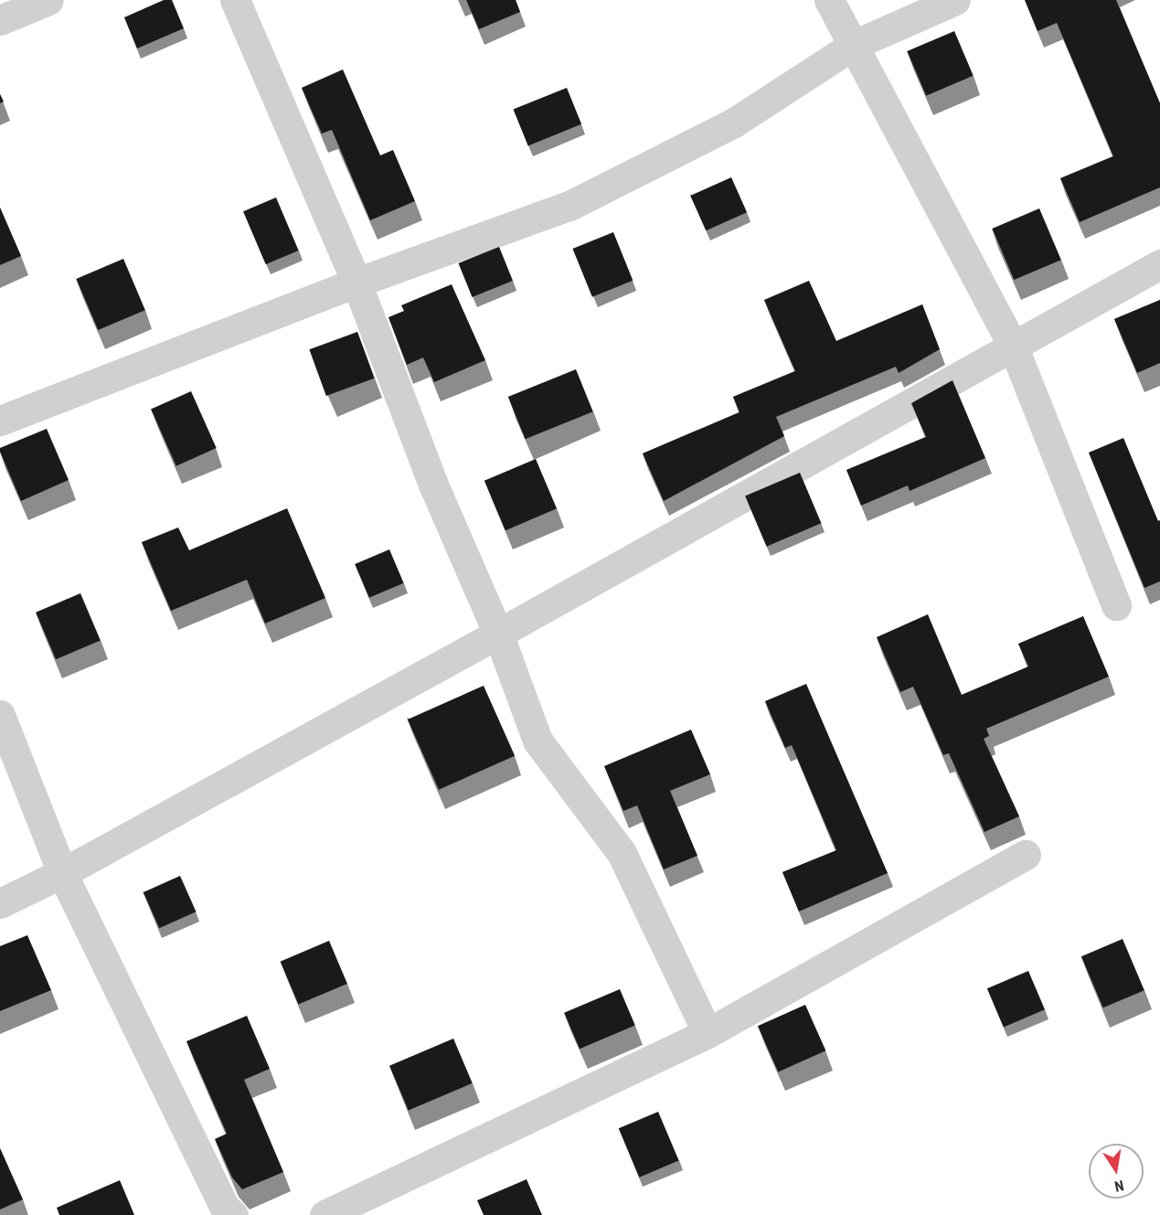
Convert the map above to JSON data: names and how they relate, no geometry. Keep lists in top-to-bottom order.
{
  "north": "bottom"
}
